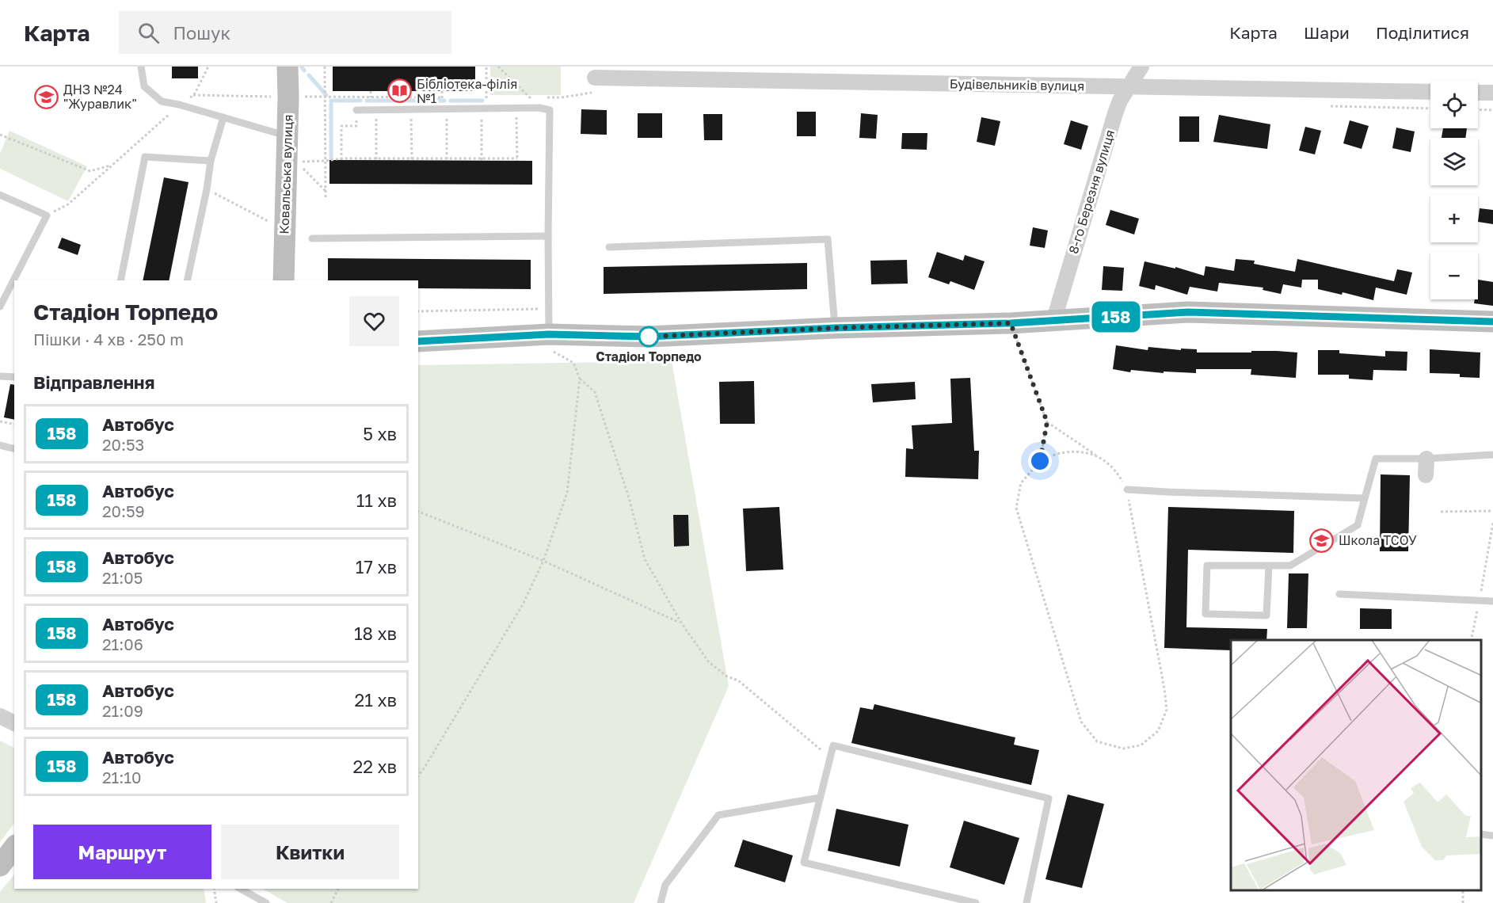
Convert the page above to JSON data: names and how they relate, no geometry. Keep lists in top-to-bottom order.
{
  "streets": {
    "street": ["Будівельників вулиця", "Ковальська вулиця", "8-го Березня вулиця"]
  },
  "crossings": [
    ["Будівельників вулиця", "8-го Березня вулиця"]
  ],
  "places": {
    "library": ["Бібліотека-філія №1"],
    "school or university": ["ДНЗ №24 \"Журавлик\"", "Школа ТСОУ"],
    "other": ["Стадіон Торпедо"]
  },
  "lines": ["bus line 158"],
  "page": {
    "header": "Карта",
    "search": "Пошук",
    "nav": ["Карта", "Шари", "Поділитися"],
    "on_map": "158",
    "map_buttons": ["+", "−"],
    "heading": [
      ["Стадіон Торпедо", "Пішки · 4 хв · 250 m"],
      "Відправлення"
    ],
    "list": [
      {
        "mark": "158",
        "name": "Автобус",
        "note": "20:53",
        "value": "5 хв"
      },
      {
        "mark": "158",
        "name": "Автобус",
        "note": "20:59",
        "value": "11 хв"
      },
      {
        "mark": "158",
        "name": "Автобус",
        "note": "21:05",
        "value": "17 хв"
      },
      {
        "mark": "158",
        "name": "Автобус",
        "note": "21:06",
        "value": "18 хв"
      },
      {
        "mark": "158",
        "name": "Автобус",
        "note": "21:09",
        "value": "21 хв"
      },
      {
        "mark": "158",
        "name": "Автобус",
        "note": "21:10",
        "value": "22 хв"
      }
    ],
    "buttons": ["Маршрут", "Квитки"]
  }
}
